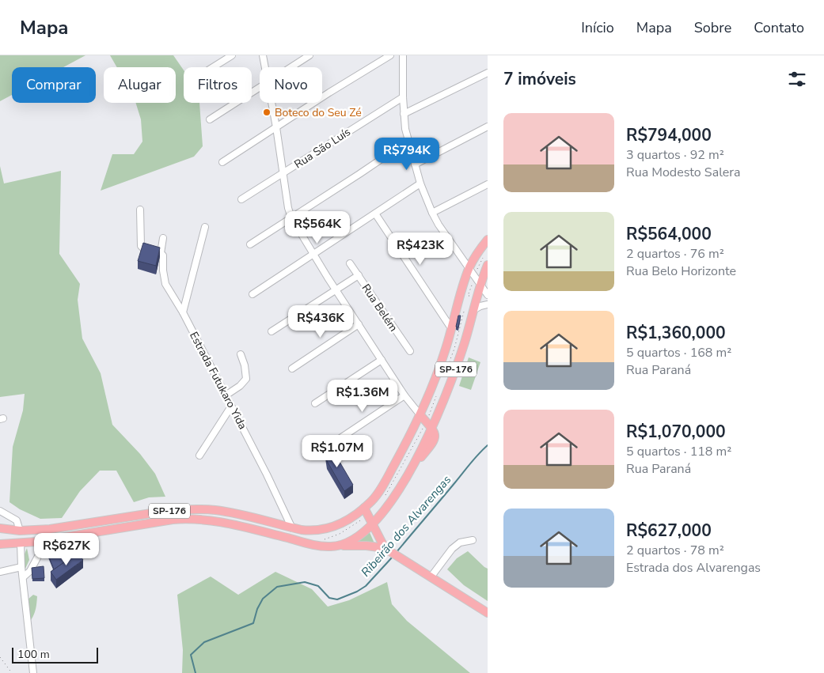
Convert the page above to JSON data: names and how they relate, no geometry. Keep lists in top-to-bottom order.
{
  "streets": {
    "main road": ["SP-176"],
    "street": ["Rua São Luís", "Rua Belém", "Estrada Futukaro Yida"]
  },
  "crossings": [
    ["SP-176", "Estrada Futukaro Yida"]
  ],
  "water": ["Ribeirão dos Alvarengas"],
  "places": ["Boteco do Seu Zé"],
  "scale_bar": "100 m",
  "page": {
    "header": "Mapa",
    "nav": [
      "Início",
      "Mapa",
      "Sobre",
      "Contato"
    ],
    "heading": "7 imóveis",
    "chip": [
      "Comprar",
      "Alugar",
      "Filtros",
      "Novo"
    ],
    "list": [
      {
        "name": "R$794,000",
        "note": "3 quartos · 92 m² · Rua Modesto Salera"
      },
      {
        "name": "R$564,000",
        "note": "2 quartos · 76 m² · Rua Belo Horizonte"
      },
      {
        "name": "R$1,360,000",
        "note": "5 quartos · 168 m² · Rua Paraná"
      },
      {
        "name": "R$1,070,000",
        "note": "5 quartos · 118 m² · Rua Paraná"
      },
      {
        "name": "R$627,000",
        "note": "2 quartos · 78 m² · Estrada dos Alvarengas"
      }
    ],
    "price": [
      "R$794K",
      "R$564K",
      "R$423K",
      "R$436K",
      "R$1.36M",
      "R$1.07M",
      "R$627K"
    ],
    "scale": "100 m"
  }
}
